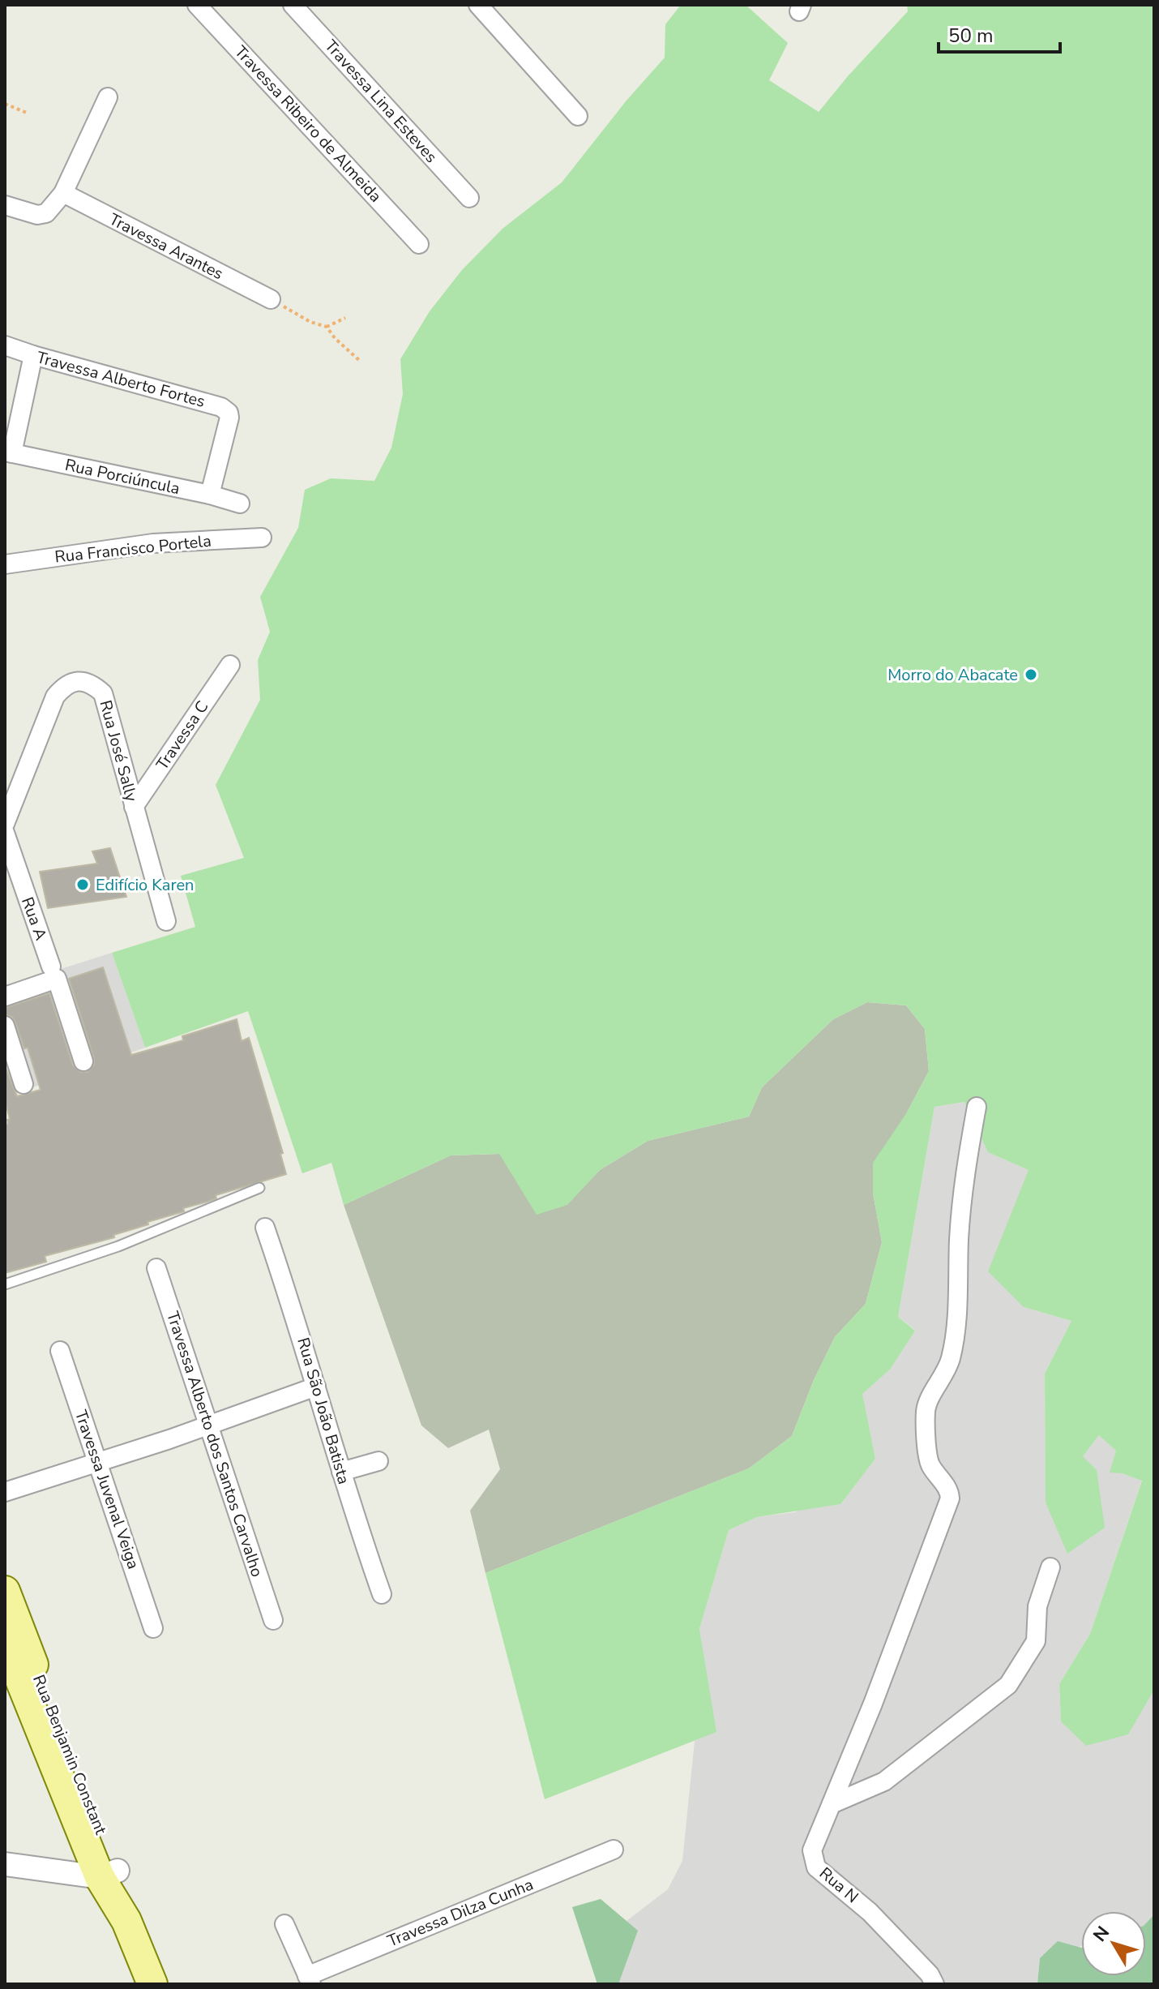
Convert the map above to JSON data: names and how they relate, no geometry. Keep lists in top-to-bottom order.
{
  "streets": {
    "main road": ["Rua Benjamin Constant"],
    "street": [
      "Travessa Lina Esteves",
      "Travessa Ribeiro de Almeida",
      "Travessa Arantes",
      "Travessa Alberto Fortes",
      "Rua Porciúncula",
      "Rua Francisco Portela",
      "Travessa C",
      "Rua José Sally",
      "Rua A",
      "Rua São João Batista",
      "Travessa Alberto dos Santos Carvalho",
      "Travessa Juvenal Veiga",
      "Rua N",
      "Travessa Dilza Cunha"
    ]
  },
  "crossings": [
    ["Travessa Alberto Fortes", "Rua Porciúncula"],
    ["Travessa C", "Rua José Sally"]
  ],
  "places": ["Morro do Abacate", "Edifício Karen"],
  "scale_bar": "50 m",
  "north": "top left"
}
